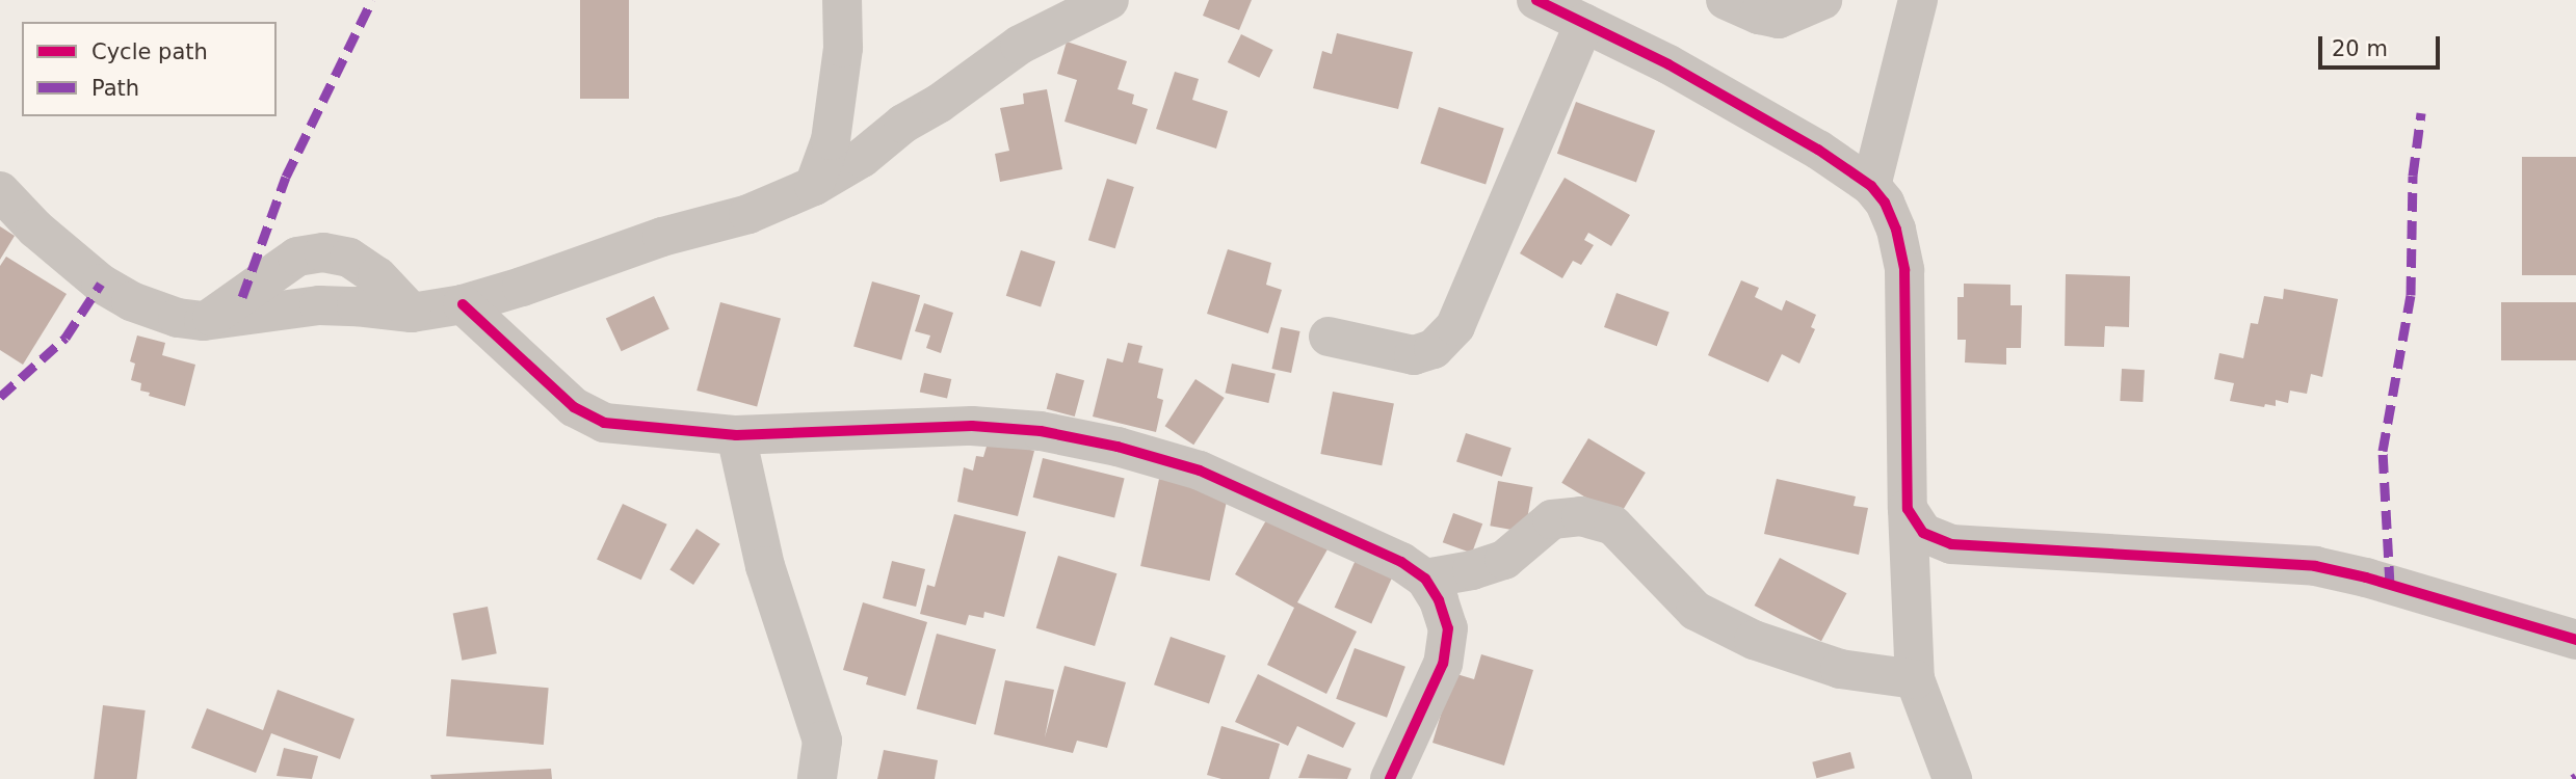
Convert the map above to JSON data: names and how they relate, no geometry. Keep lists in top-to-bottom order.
{
  "legend": ["Cycle path", "Path"],
  "scale_bar": "20 m"
}
